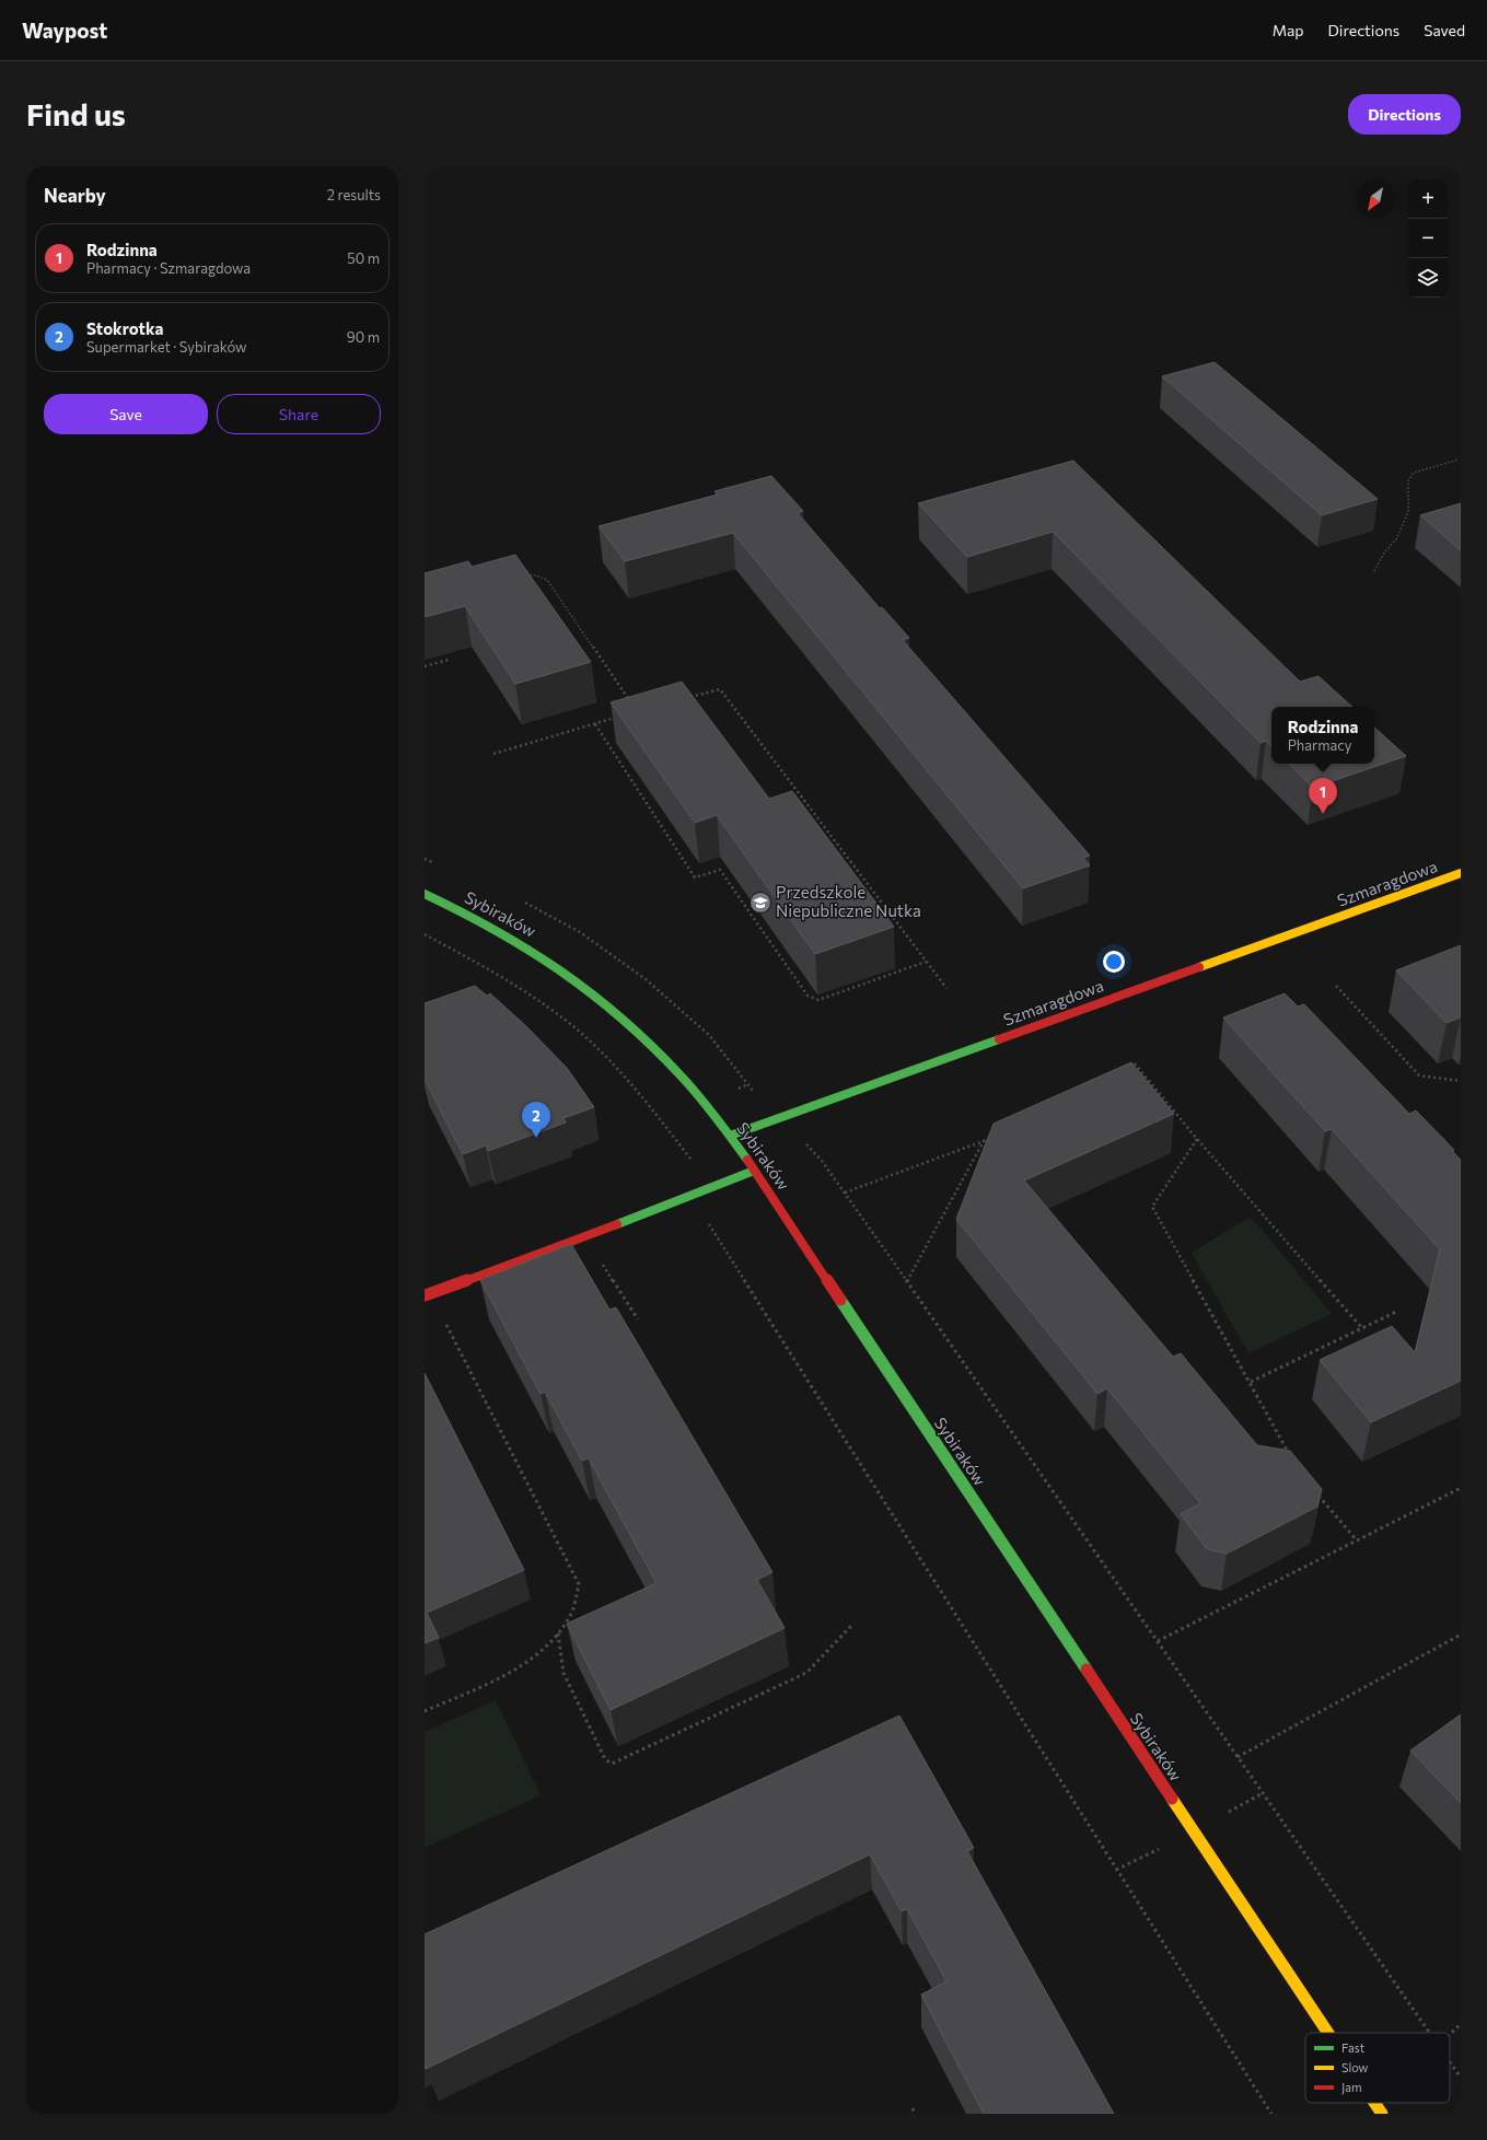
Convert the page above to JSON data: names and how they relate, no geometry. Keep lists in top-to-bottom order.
{
  "streets": {
    "street": ["Szmaragdowa", "Sybiraków"]
  },
  "crossings": [
    ["Szmaragdowa", "Sybiraków"]
  ],
  "places": {
    "school or university": ["Przedszkole Niepubliczne Nutka"]
  },
  "legend": ["Fast", "Slow", "Jam"],
  "north": "bottom left",
  "page": {
    "header": "Waypost",
    "nav": ["Map", "Directions", "Saved"],
    "buttons": [
      "Directions",
      ["Save", "Share"]
    ],
    "title": "Find us",
    "heading": ["Nearby", "2 results"],
    "map_buttons": ["+", "−"],
    "list": [
      {
        "mark": "1",
        "name": "Rodzinna",
        "note": "Pharmacy · Szmaragdowa",
        "value": "50 m"
      },
      {
        "mark": "2",
        "name": "Stokrotka",
        "note": "Supermarket · Sybiraków",
        "value": "90 m"
      }
    ],
    "popup": ["Rodzinna", "Pharmacy"],
    "pins": ["1", "2"]
  }
}
